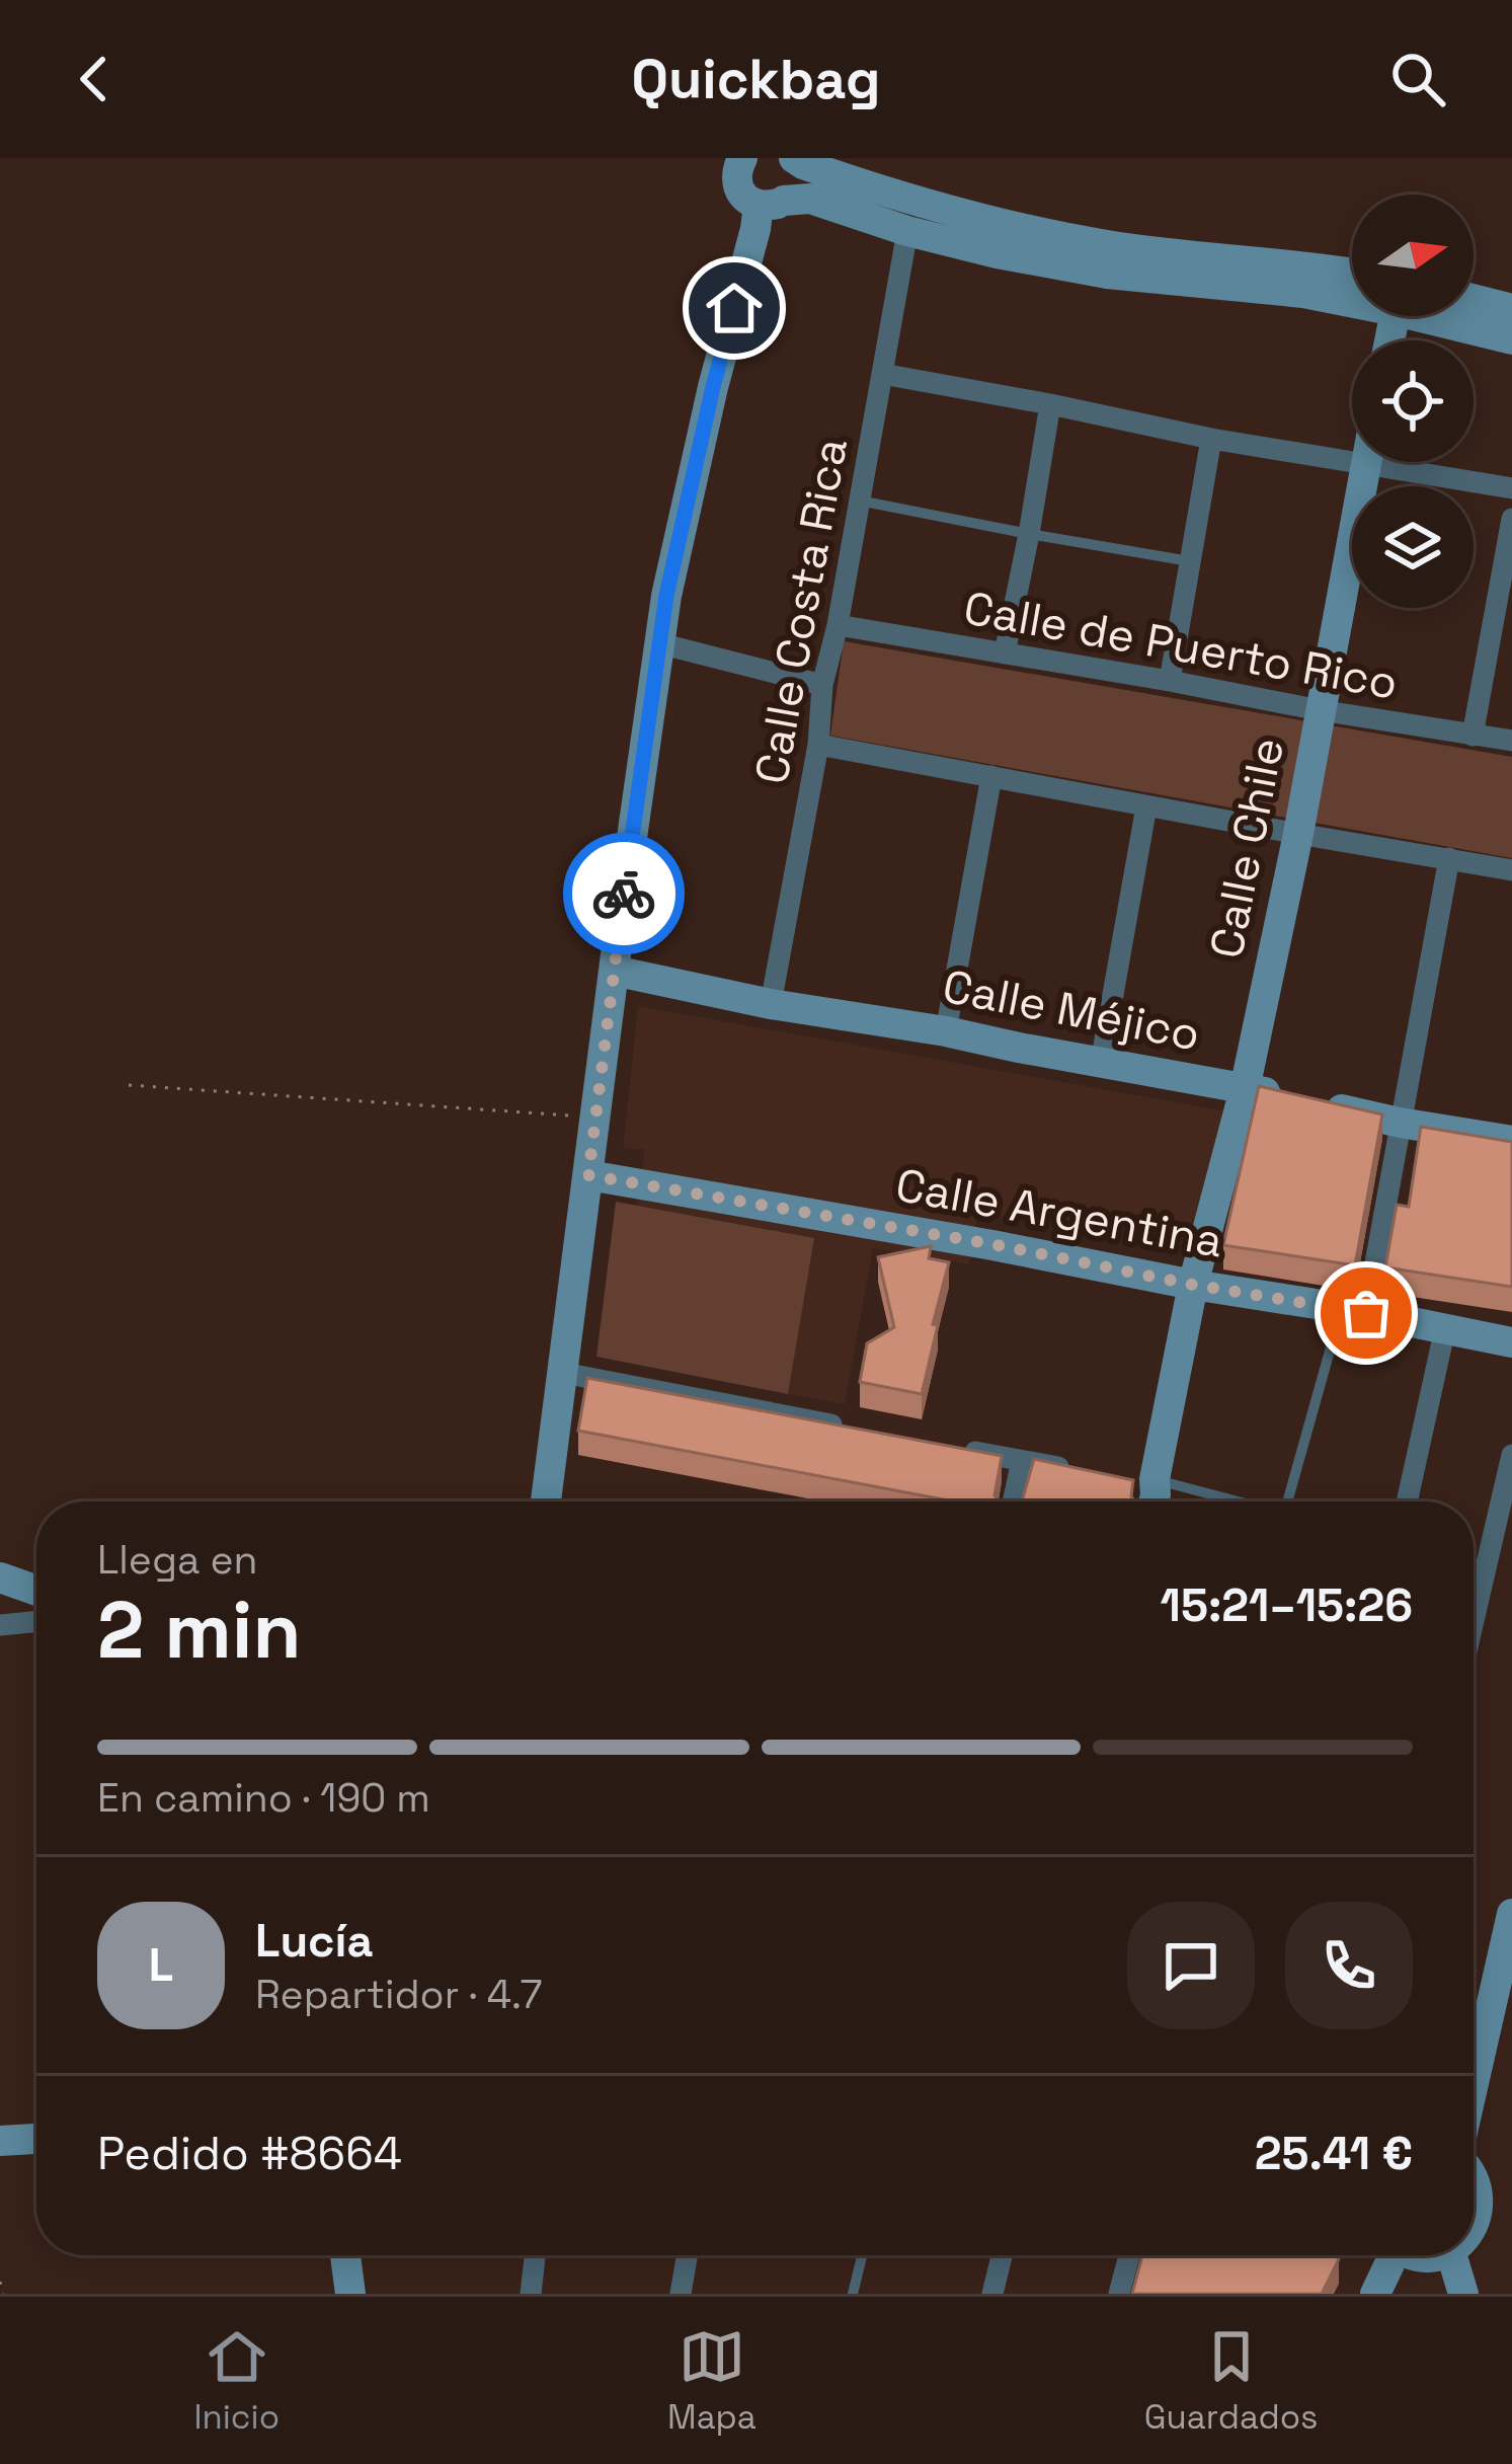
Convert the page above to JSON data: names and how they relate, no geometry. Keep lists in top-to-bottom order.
{
  "streets": {
    "street": [
      "Calle Costa Rica",
      "Calle de Puerto Rico",
      "Calle Chile",
      "Calle Méjico",
      "Calle Argentina"
    ]
  },
  "crossings": [
    ["Calle Costa Rica", "Calle de Puerto Rico"],
    ["Calle Costa Rica", "Calle Méjico"],
    ["Calle de Puerto Rico", "Calle Chile"],
    ["Calle Chile", "Calle Méjico"],
    ["Calle Chile", "Calle Argentina"]
  ],
  "north": "right",
  "page": {
    "header": "Quickbag",
    "heading": ["2 min", "Llega en", "15:21–15:26"],
    "panel": [
      "Lucía",
      "Repartidor · 4.7",
      "Pedido #8664",
      "25.41 €"
    ],
    "bar": "En camino · 190 m",
    "round": "L",
    "tabs": ["Inicio", "Mapa", "Guardados"]
  }
}
